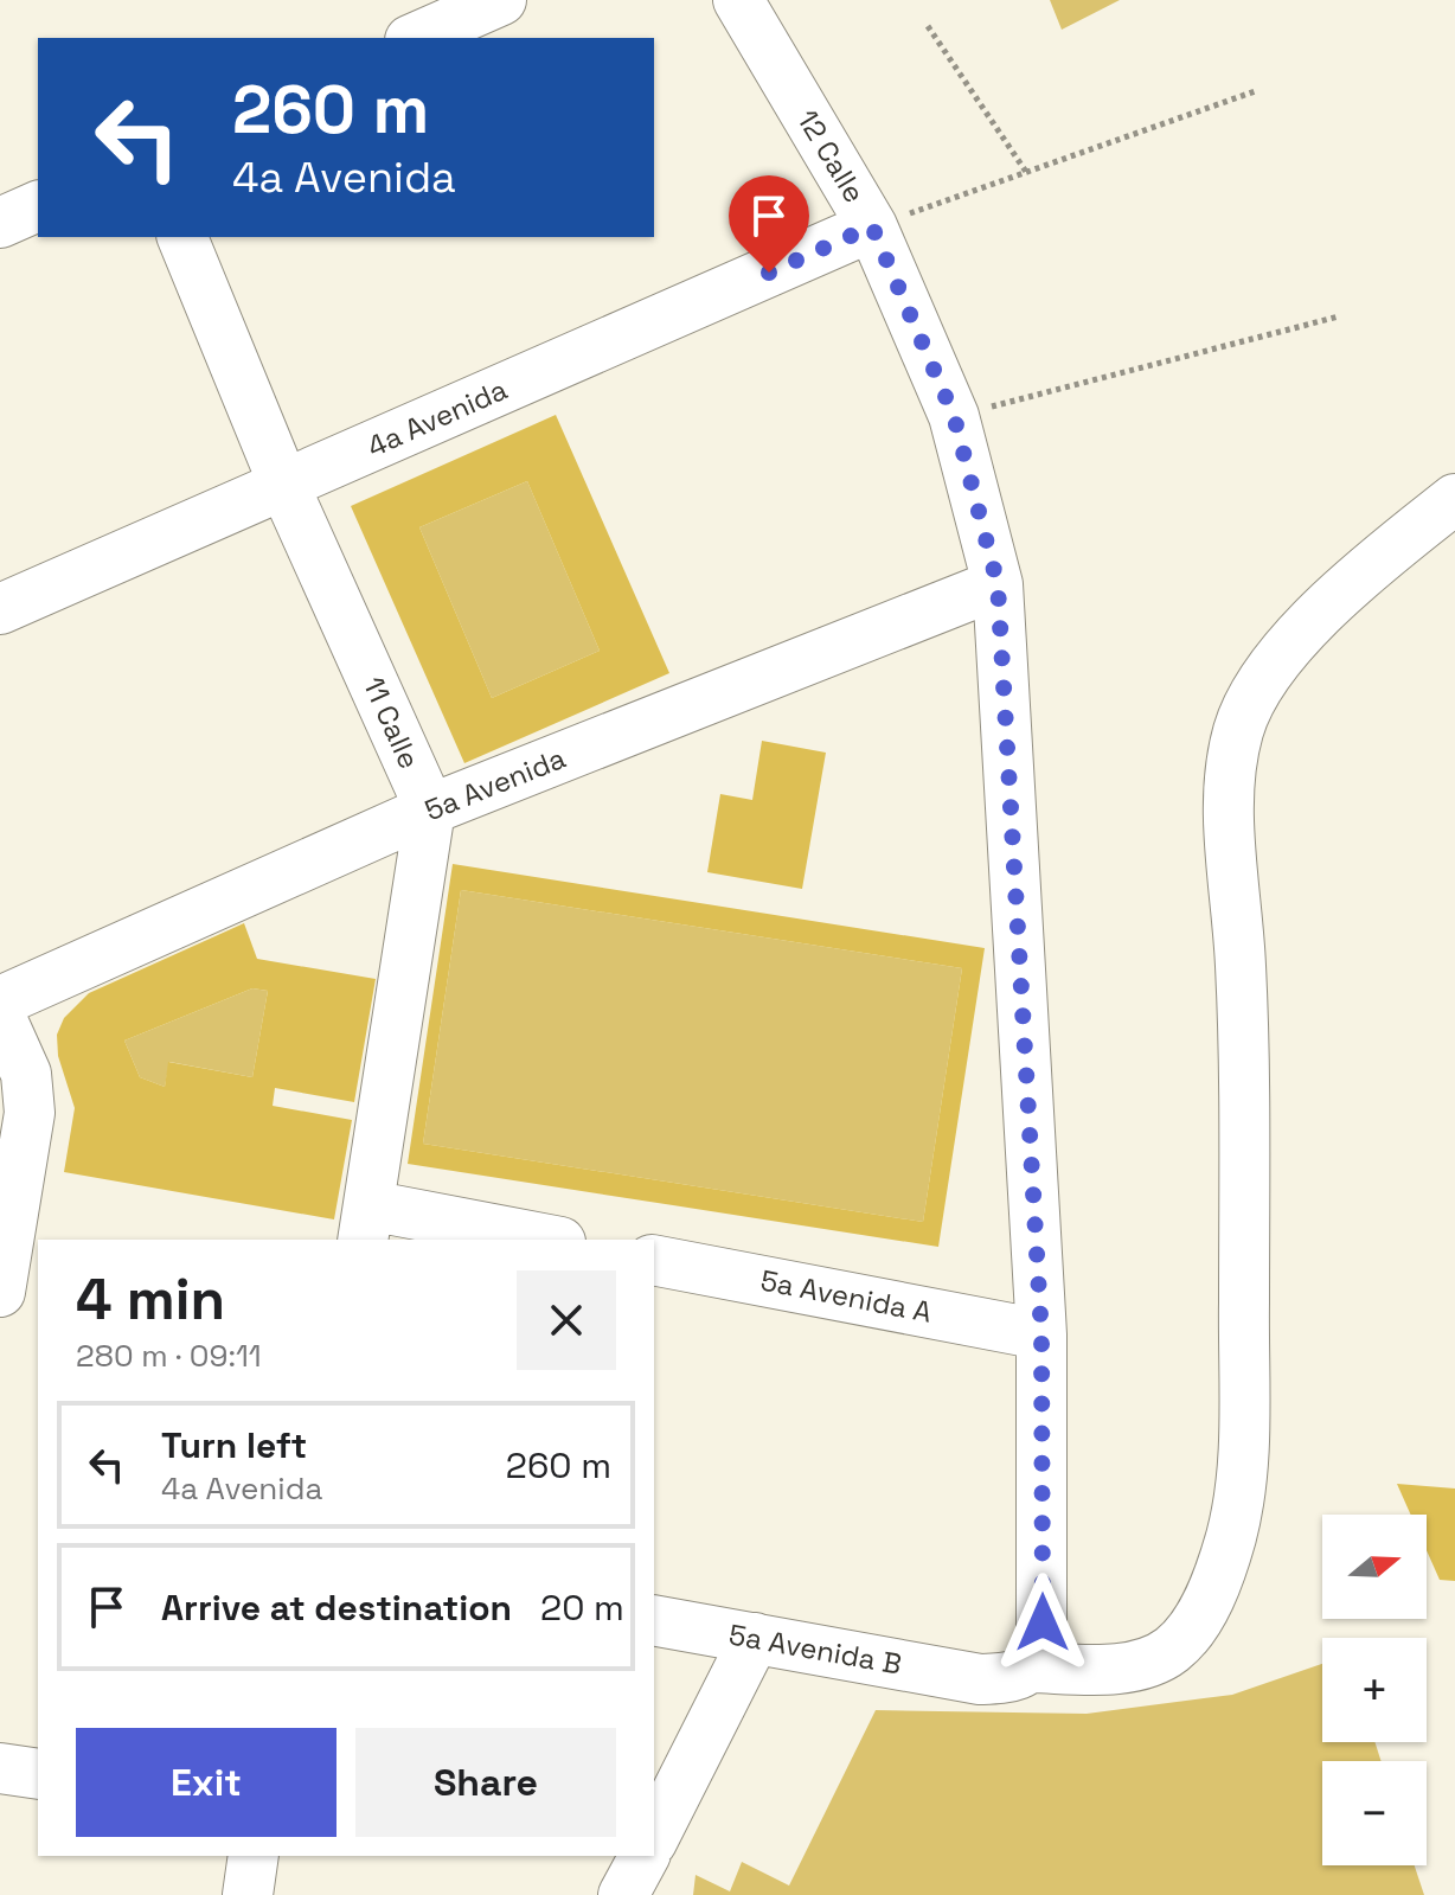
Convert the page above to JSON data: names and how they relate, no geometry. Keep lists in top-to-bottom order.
{
  "streets": {
    "street": [
      "12 Calle",
      "4a Avenida",
      "11 Calle",
      "5a Avenida",
      "5a Avenida A",
      "5a Avenida B"
    ]
  },
  "crossings": [
    ["12 Calle", "4a Avenida"],
    ["12 Calle", "5a Avenida"],
    ["12 Calle", "5a Avenida A"],
    ["12 Calle", "5a Avenida B"],
    ["4a Avenida", "11 Calle"],
    ["11 Calle", "5a Avenida"]
  ],
  "north": "right",
  "page": {
    "turn": ["260 m", "4a Avenida"],
    "heading": ["4 min", "280 m · 09:11"],
    "list": [
      {
        "name": "Turn left",
        "note": "4a Avenida",
        "value": "260 m"
      },
      {
        "name": "Arrive at destination",
        "value": "20 m"
      }
    ],
    "map_buttons": ["+", "−"],
    "buttons": ["Exit", "Share"]
  }
}
